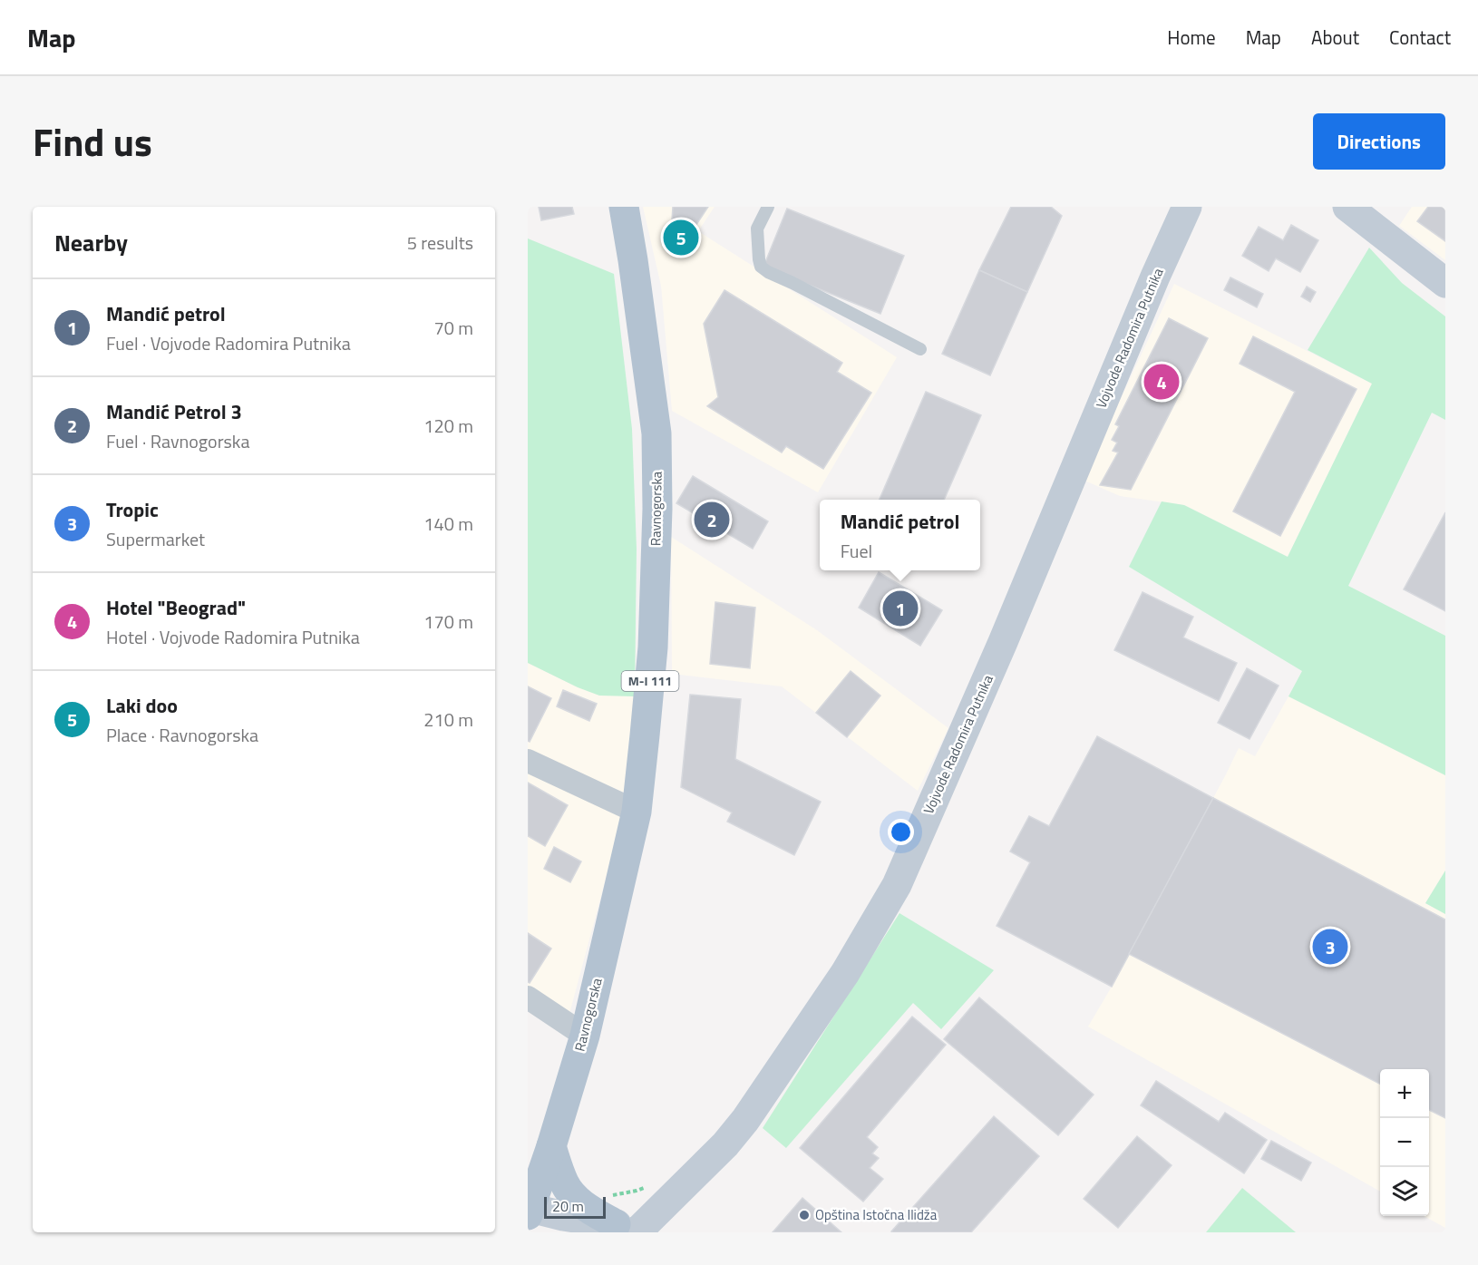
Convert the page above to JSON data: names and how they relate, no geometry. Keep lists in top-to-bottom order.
{
  "streets": {
    "main road": ["Vojvode Radomira Putnika", "Ravnogorska", "M-I 111"]
  },
  "places": ["Opština Istočna Ilidža"],
  "scale_bar": "20 m",
  "page": {
    "header": "Map",
    "nav": [
      "Home",
      "Map",
      "About",
      "Contact"
    ],
    "title": "Find us",
    "buttons": "Directions",
    "heading": ["Nearby", "5 results"],
    "pins": [
      "5",
      "4",
      "2",
      "1",
      "3"
    ],
    "list": [
      {
        "mark": "1",
        "name": "Mandić petrol",
        "note": "Fuel · Vojvode Radomira Putnika",
        "value": "70 m"
      },
      {
        "mark": "2",
        "name": "Mandić Petrol 3",
        "note": "Fuel · Ravnogorska",
        "value": "120 m"
      },
      {
        "mark": "3",
        "name": "Tropic",
        "note": "Supermarket",
        "value": "140 m"
      },
      {
        "mark": "4",
        "name": "Hotel \"Beograd\"",
        "note": "Hotel · Vojvode Radomira Putnika",
        "value": "170 m"
      },
      {
        "mark": "5",
        "name": "Laki doo",
        "note": "Place · Ravnogorska",
        "value": "210 m"
      }
    ],
    "popup": ["Mandić petrol", "Fuel"],
    "map_buttons": ["+", "−"],
    "scale": "20 m"
  }
}
